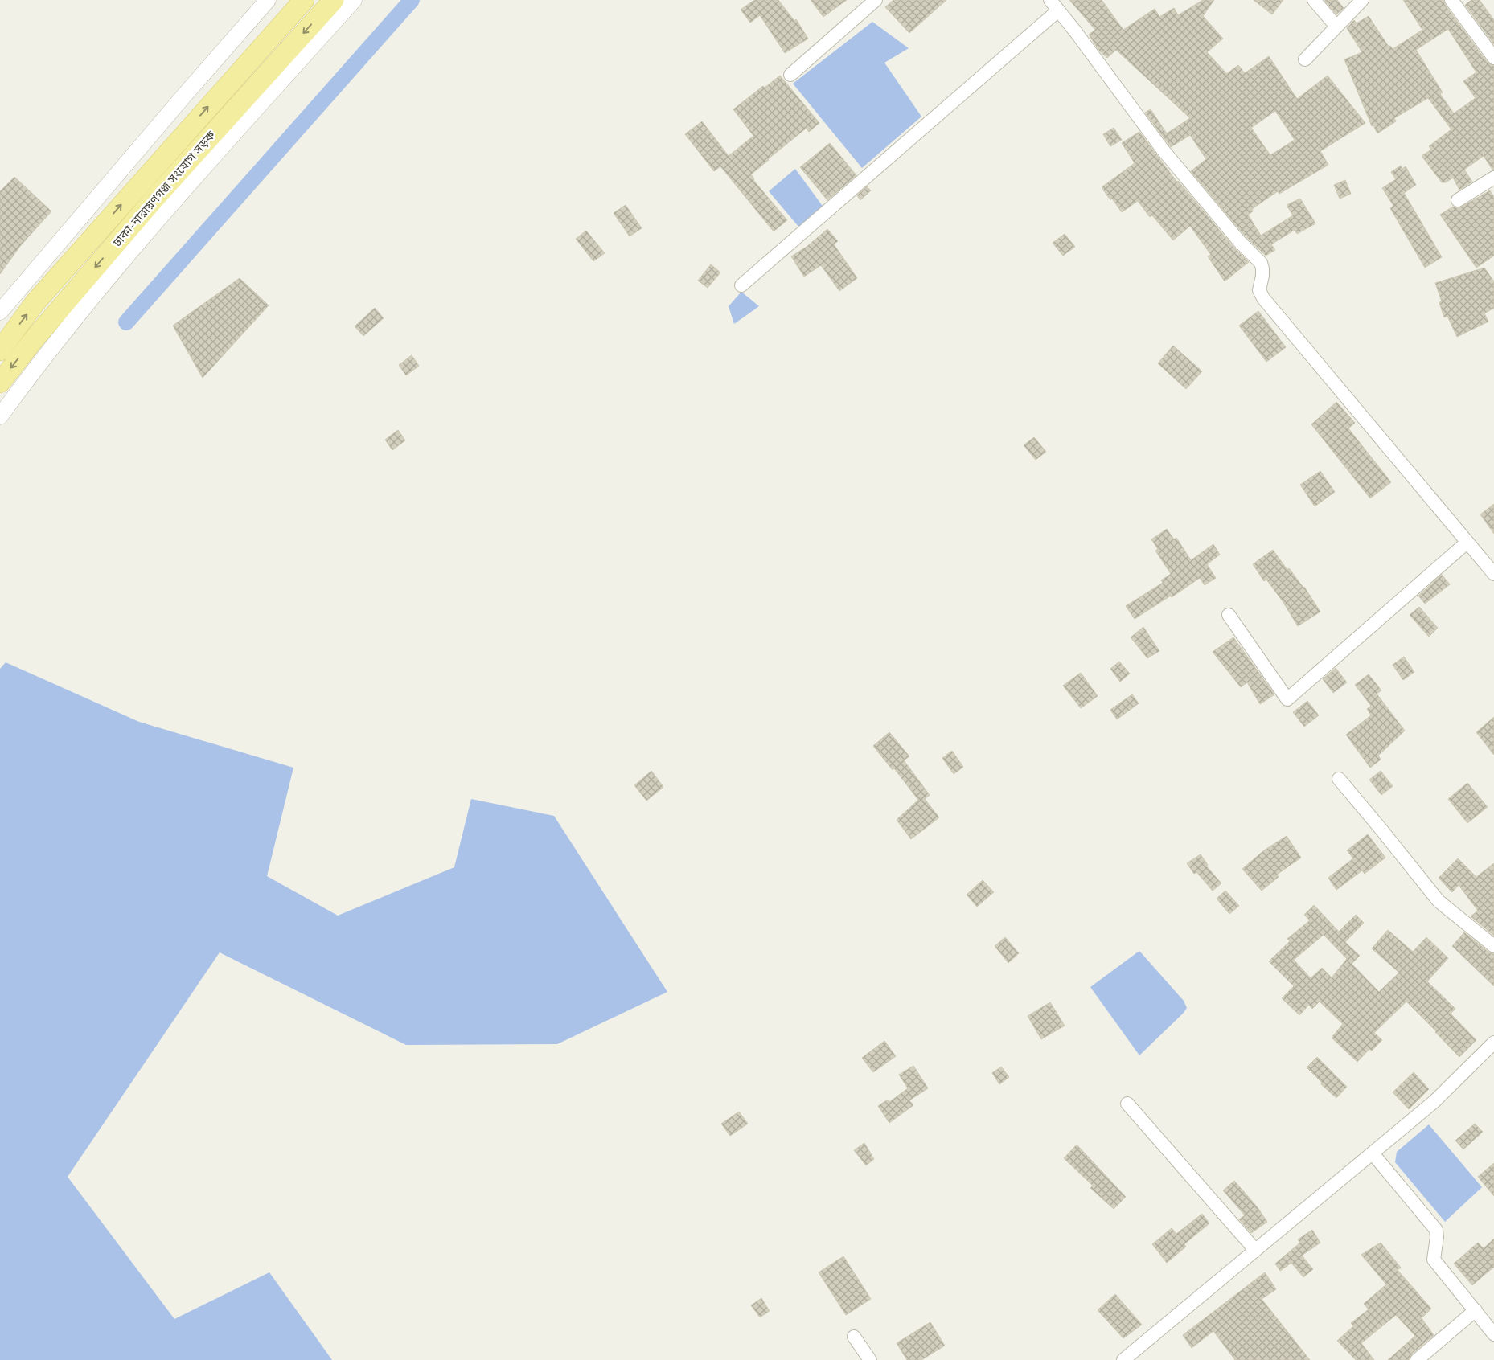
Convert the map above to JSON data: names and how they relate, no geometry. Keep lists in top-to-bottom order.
{
  "streets": {
    "main road": ["ঢাকা-নারায়ণগঞ্জ সংযোগ সড়ক"]
  }
}
